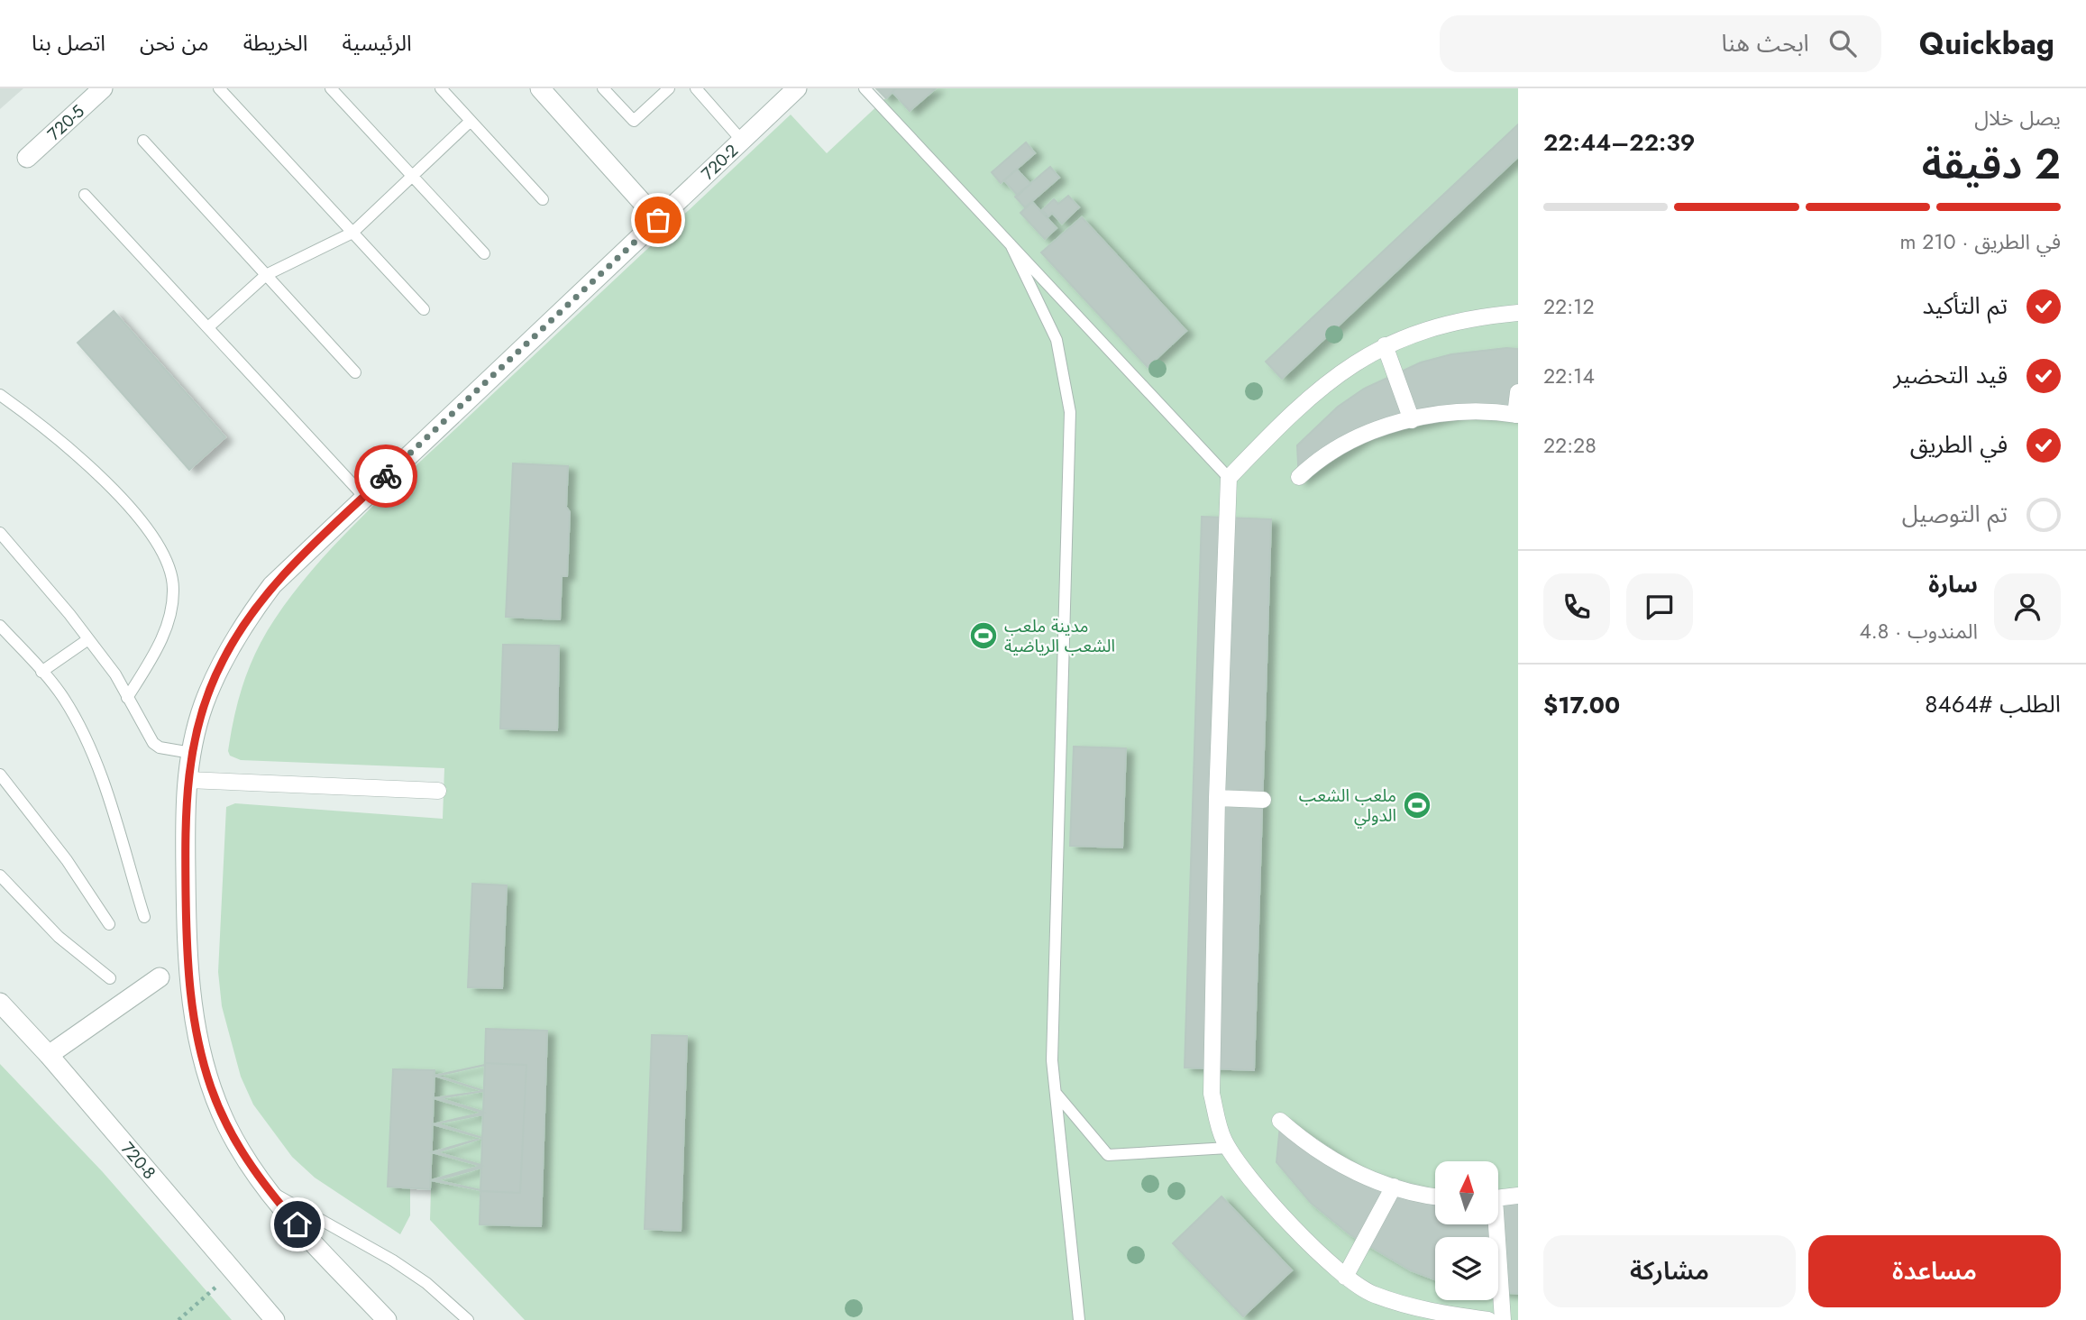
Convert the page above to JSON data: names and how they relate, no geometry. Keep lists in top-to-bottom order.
{
  "streets": {
    "street": ["720-5", "720-2", "720-8"]
  },
  "places": {
    "sports": ["مدينة ملعب الشعب الرياضية", "ملعب الشعب الدولي"]
  },
  "north": "top",
  "page": {
    "header": "Quickbag",
    "search": "ابحث هنا",
    "nav": [
      "الرئيسية",
      "الخريطة",
      "من نحن",
      "اتصل بنا"
    ],
    "heading": ["2 دقيقة", "يصل خلال", "22:39–22:44"],
    "panel": [
      "سارة",
      "المندوب · 4.8",
      "الطلب #8464",
      "$17.00"
    ],
    "bar": "في الطريق · 210 m",
    "list": [
      ["تم التأكيد", "22:12"],
      ["قيد التحضير", "22:14"],
      ["في الطريق", "22:28"],
      "تم التوصيل"
    ],
    "buttons": ["مساعدة", "مشاركة"]
  }
}
